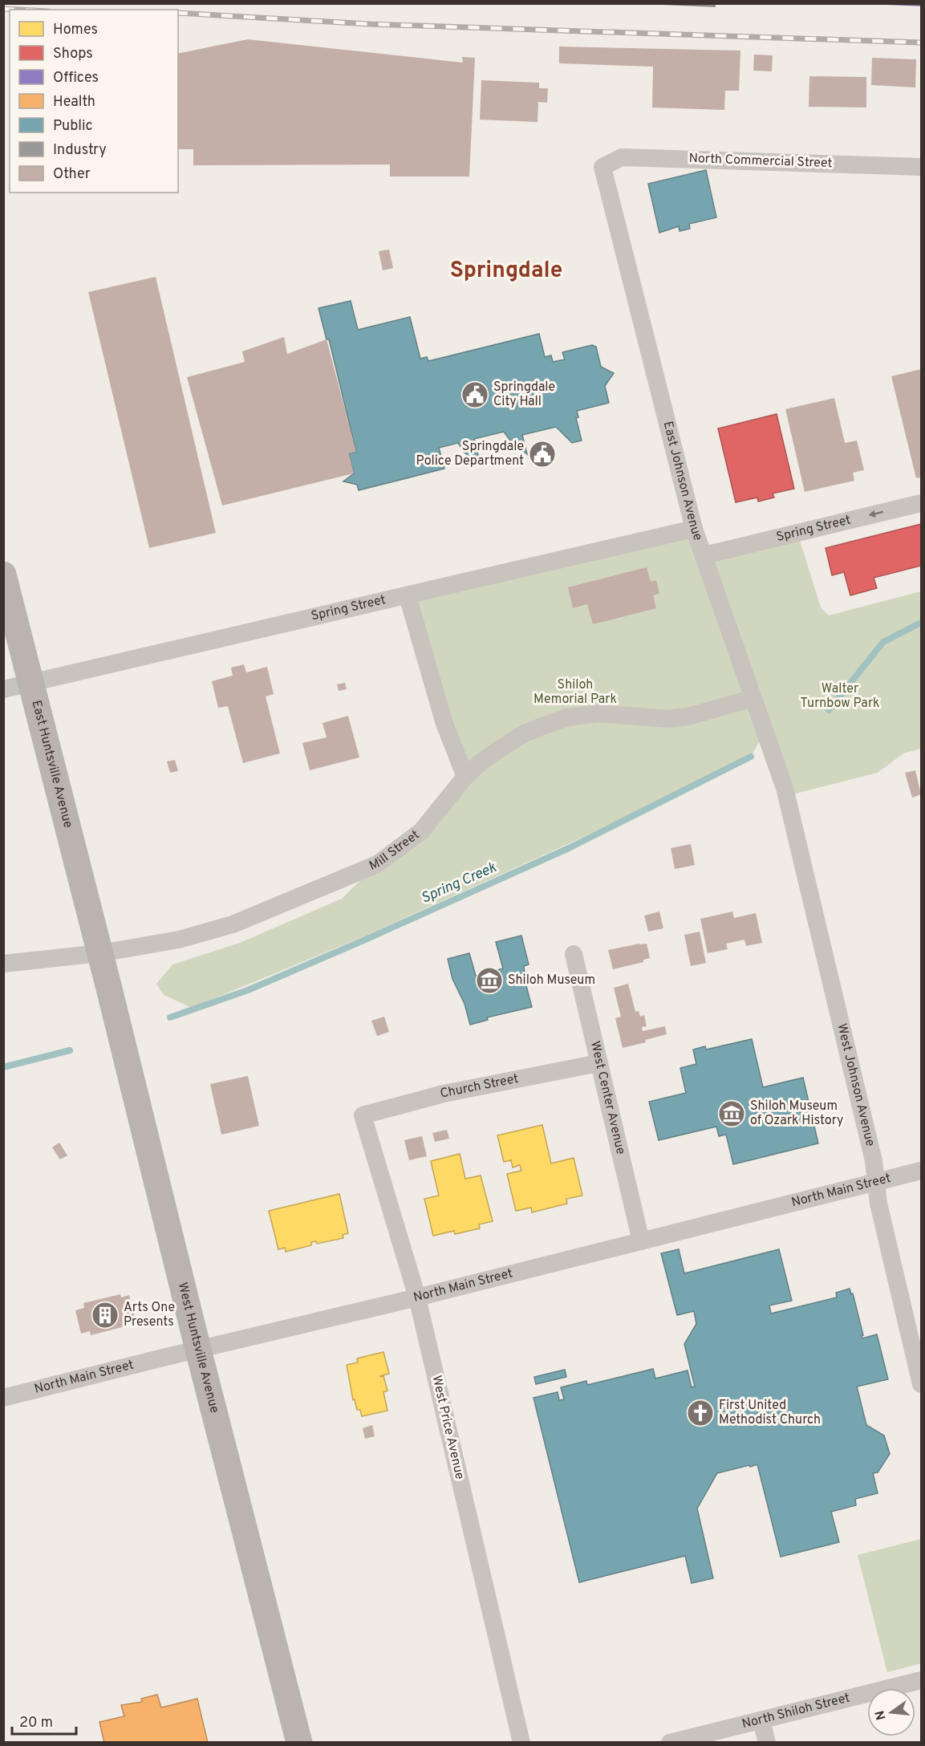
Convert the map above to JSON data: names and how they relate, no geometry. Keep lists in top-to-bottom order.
{
  "streets": {
    "main road": ["East Huntsville Avenue", "West Huntsville Avenue"],
    "street": [
      "North Commercial Street",
      "East Johnson Avenue",
      "Spring Street",
      "Mill Street",
      "West Johnson Avenue",
      "Church Street",
      "West Center Avenue",
      "North Main Street",
      "West Price Avenue",
      "North Shiloh Street"
    ]
  },
  "crossings": [
    ["North Commercial Street", "East Johnson Avenue"],
    ["East Johnson Avenue", "Spring Street"],
    ["East Johnson Avenue", "Mill Street"],
    ["East Johnson Avenue", "West Johnson Avenue"],
    ["Spring Street", "East Huntsville Avenue"],
    ["East Huntsville Avenue", "Mill Street"],
    ["East Huntsville Avenue", "West Huntsville Avenue"],
    ["Mill Street", "West Huntsville Avenue"],
    ["West Johnson Avenue", "North Main Street"],
    ["Church Street", "West Center Avenue"],
    ["Church Street", "West Price Avenue"],
    ["West Center Avenue", "North Main Street"],
    ["North Main Street", "West Huntsville Avenue"],
    ["North Main Street", "West Price Avenue"]
  ],
  "districts": ["Springdale"],
  "water": ["Spring Creek"],
  "parks": ["Shiloh Memorial Park", "Walter Turnbow Park"],
  "places": {
    "public building": ["Springdale City Hall", "Springdale Police Department"],
    "museum": ["Shiloh Museum", "Shiloh Museum of Ozark History"],
    "building": ["Arts One Presents"],
    "church": ["First United Methodist Church"]
  },
  "legend": [
    "Homes",
    "Shops",
    "Offices",
    "Health",
    "Public",
    "Industry",
    "Other"
  ],
  "scale_bar": "20 m",
  "north": "left"
}
